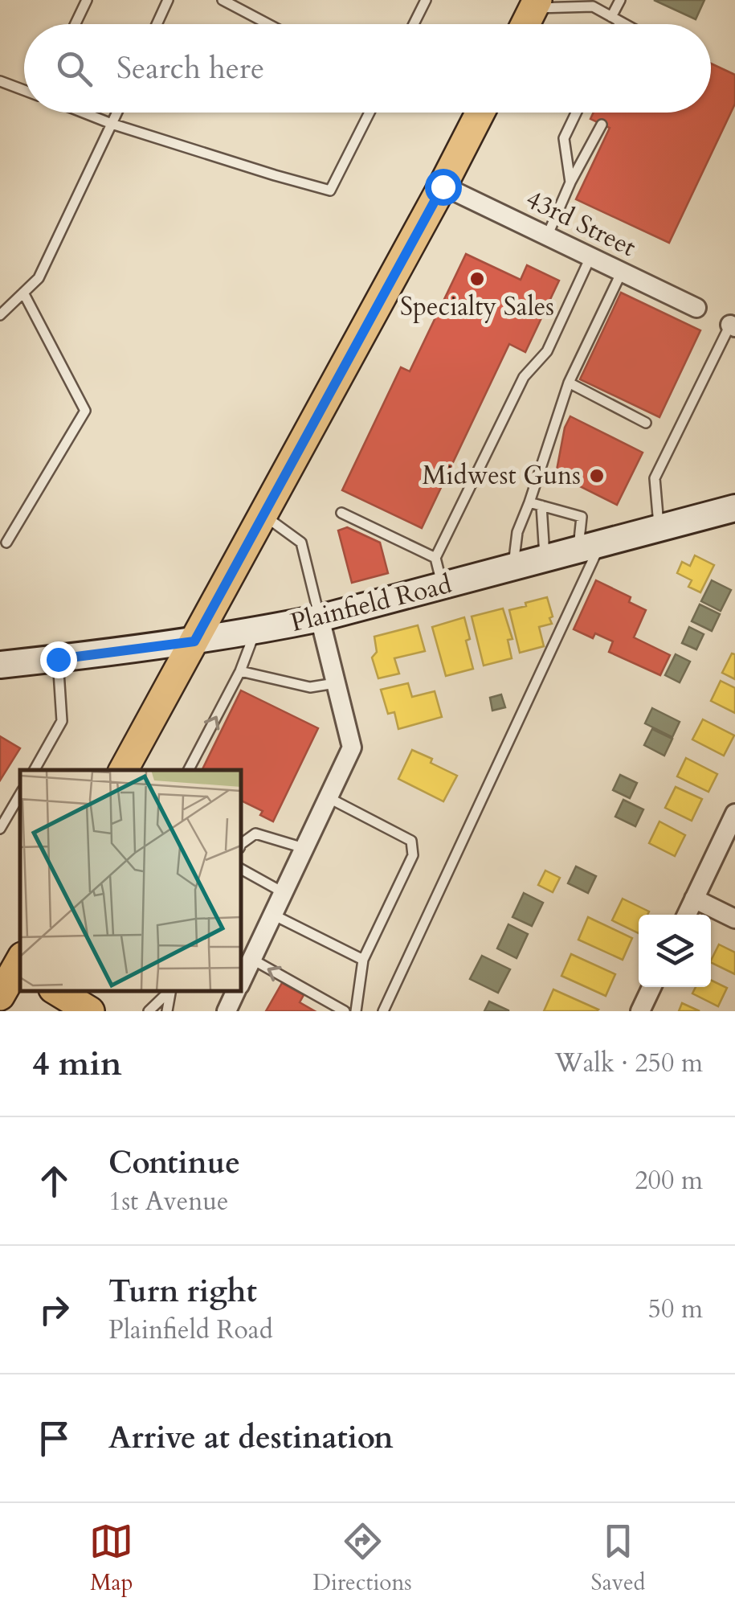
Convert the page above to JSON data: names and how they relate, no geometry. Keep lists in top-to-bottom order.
{
  "streets": {
    "street": ["43rd Street", "Plainfield Road"]
  },
  "places": ["Specialty Sales", "Midwest Guns"],
  "page": {
    "search": "Search here",
    "heading": ["4 min", "Walk · 250 m"],
    "list": [
      ["Continue", "1st Avenue", "200 m"],
      ["Turn right", "Plainfield Road", "50 m"],
      "Arrive at destination"
    ],
    "nav": ["Map", "Directions", "Saved"]
  }
}
